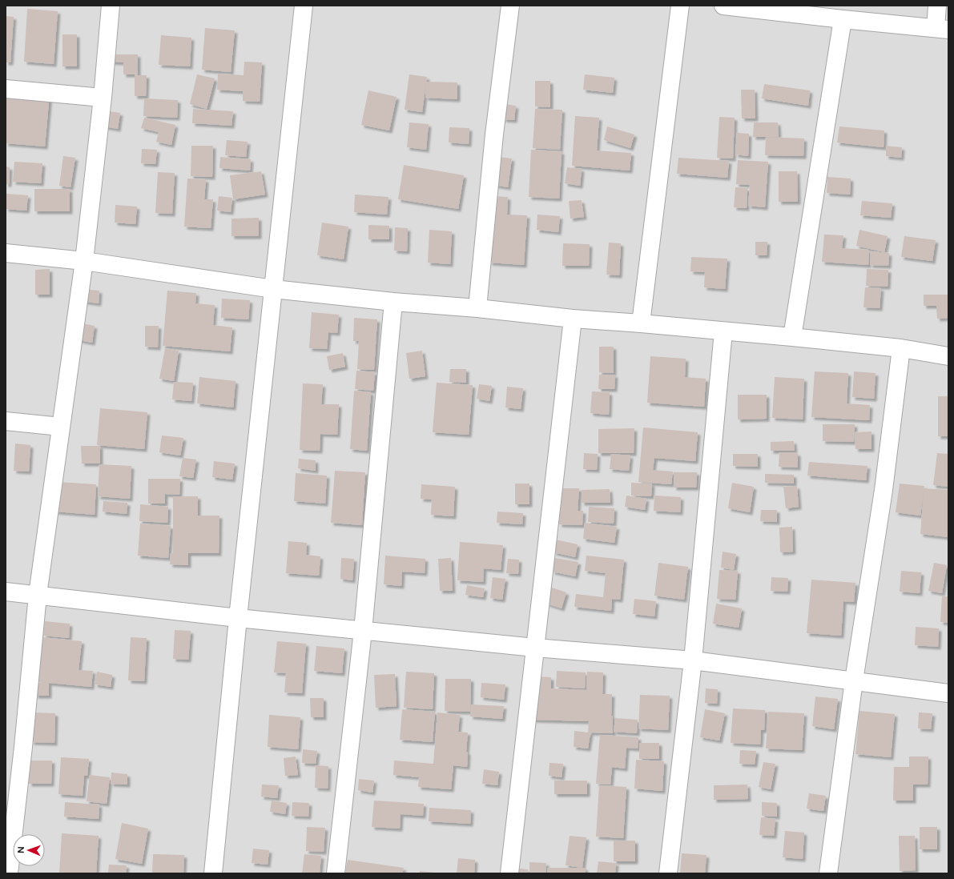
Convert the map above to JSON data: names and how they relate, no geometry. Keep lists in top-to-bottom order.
{
  "north": "left"
}
